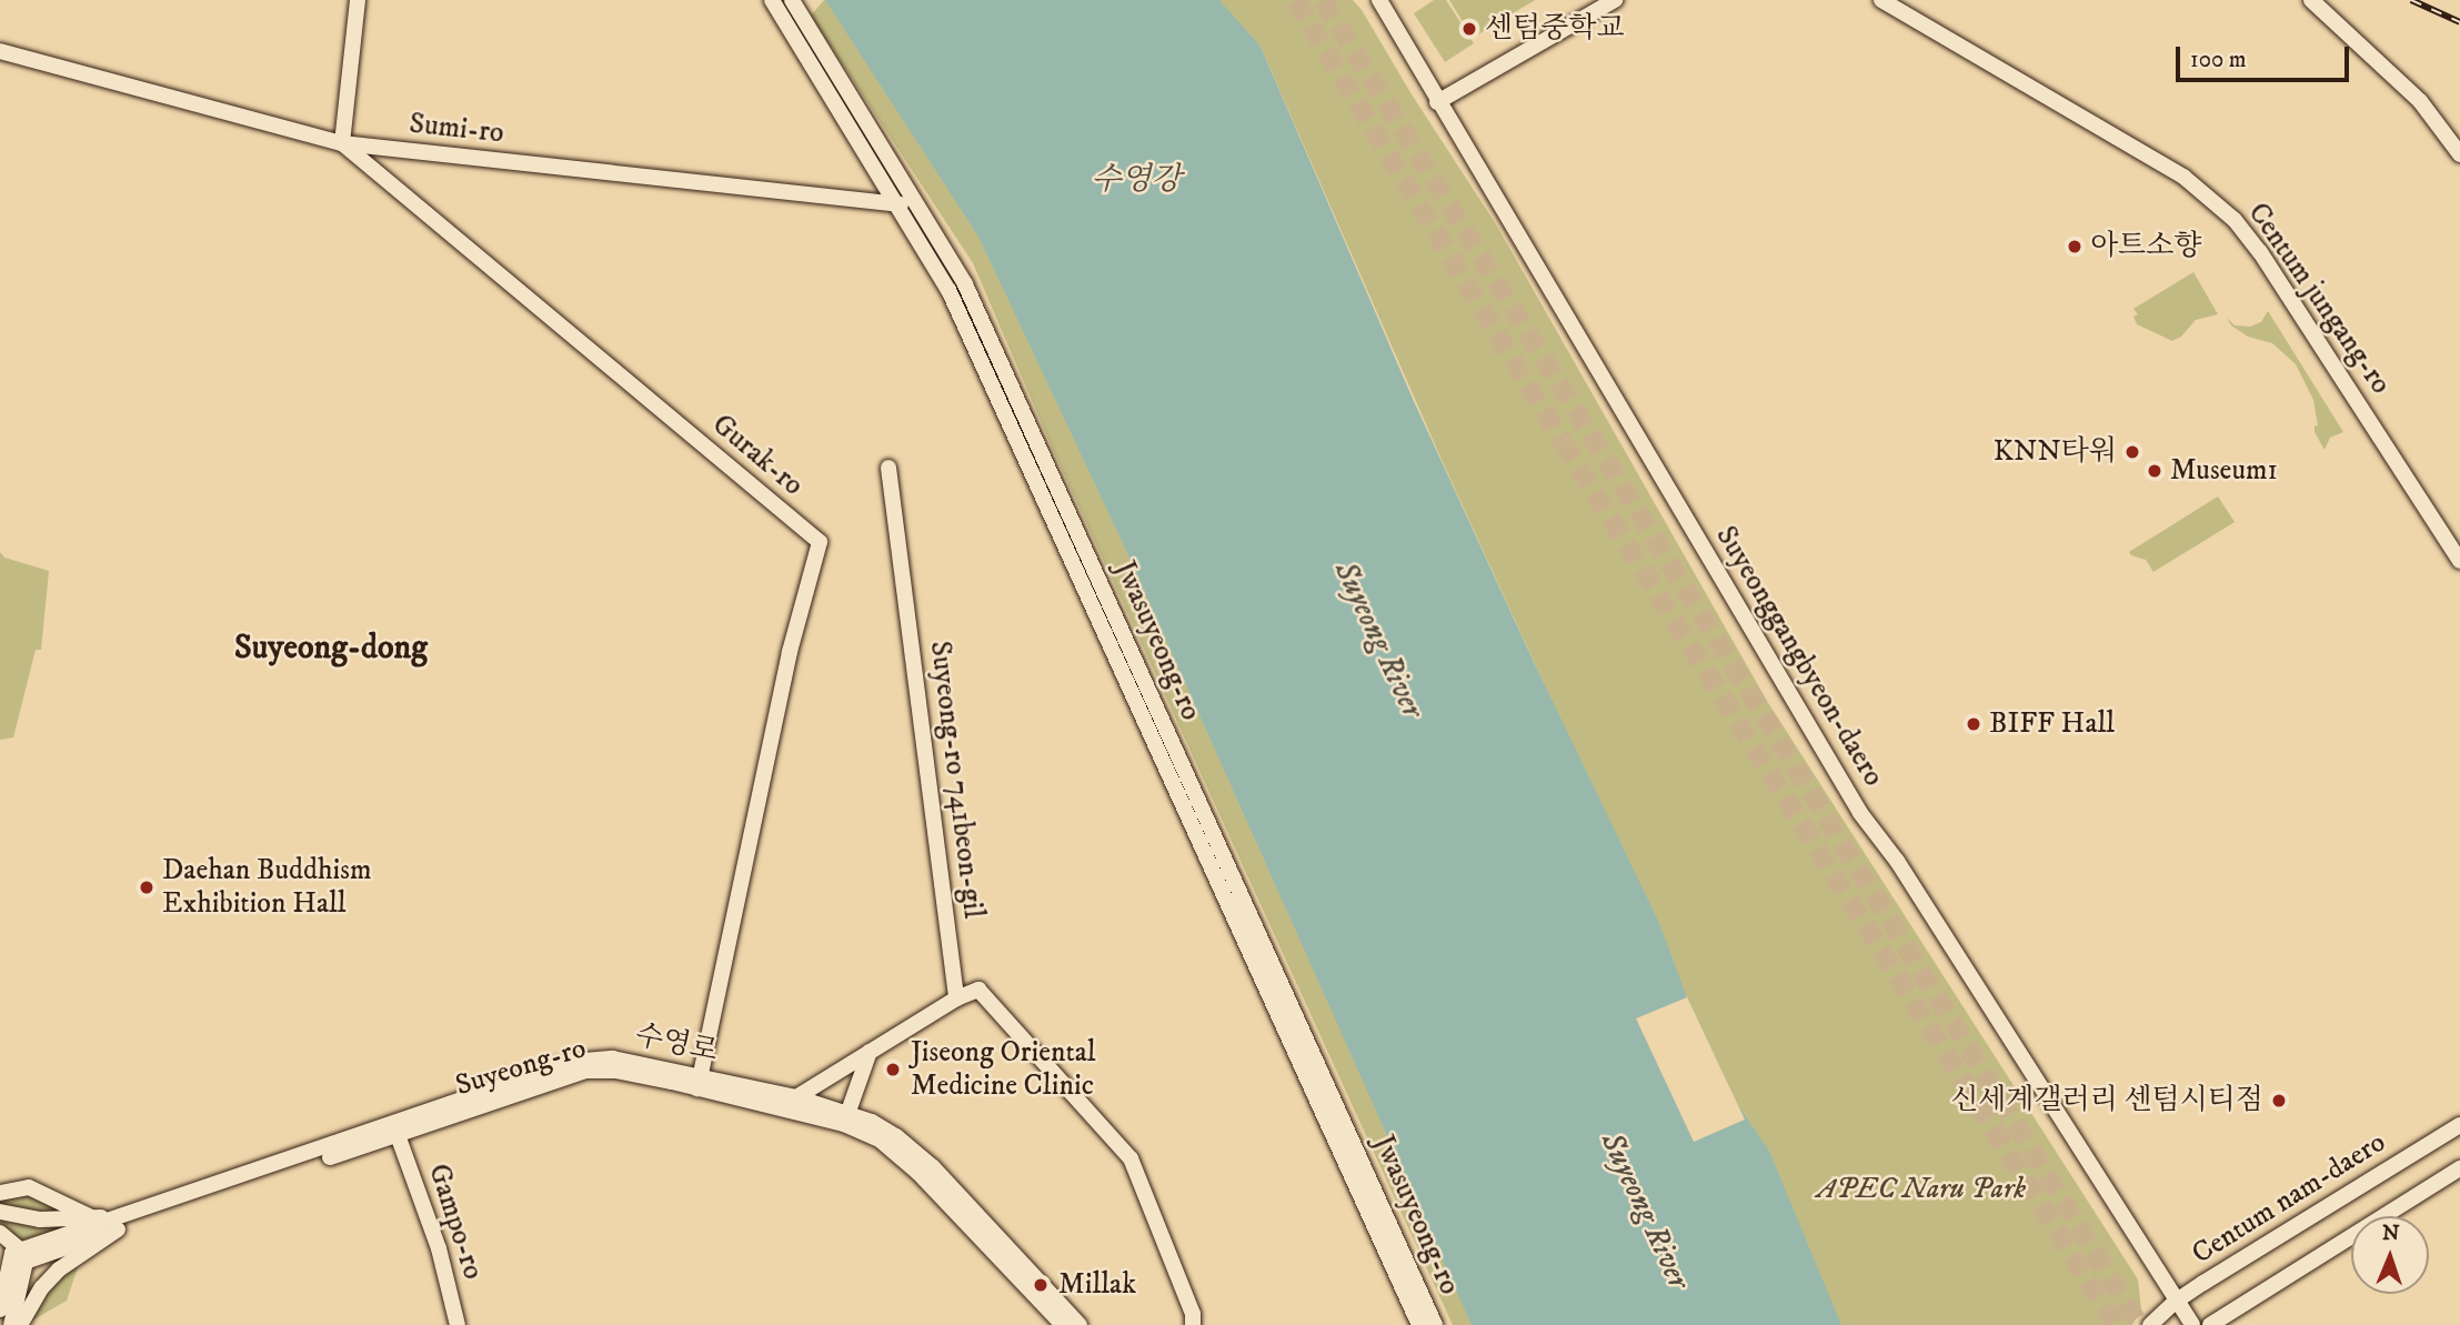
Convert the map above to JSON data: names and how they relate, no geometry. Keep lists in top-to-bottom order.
{
  "streets": {
    "main road": [
      "Sumi-ro",
      "Centum jungang-ro",
      "Gurak-ro",
      "Jwasuyeong-ro",
      "Suyeonggangbyeon-daero",
      "Suyeong-ro 741beon-gil",
      "수영로",
      "Suyeong-ro",
      "Centum nam-daero",
      "Gampo-ro"
    ]
  },
  "crossings": [
    ["Sumi-ro", "Gurak-ro"],
    ["Sumi-ro", "Jwasuyeong-ro"],
    ["Gurak-ro", "수영로"],
    ["Gurak-ro", "Suyeong-ro"],
    ["Suyeonggangbyeon-daero", "Centum nam-daero"],
    ["수영로", "Suyeong-ro"],
    ["Suyeong-ro", "Gampo-ro"]
  ],
  "districts": ["Suyeong-dong"],
  "water": ["수영강", "Suyeong River"],
  "parks": ["APEC Naru Park"],
  "places": [
    "센텀중학교",
    "아트소향",
    "KNN타워",
    "Museum1",
    "BIFF Hall",
    "Daehan Buddhism Exhibition Hall",
    "Jiseong Oriental Medicine Clinic",
    "신세계갤러리 센텀시티점",
    "Millak"
  ],
  "scale_bar": "100 m",
  "north": "top"
}
